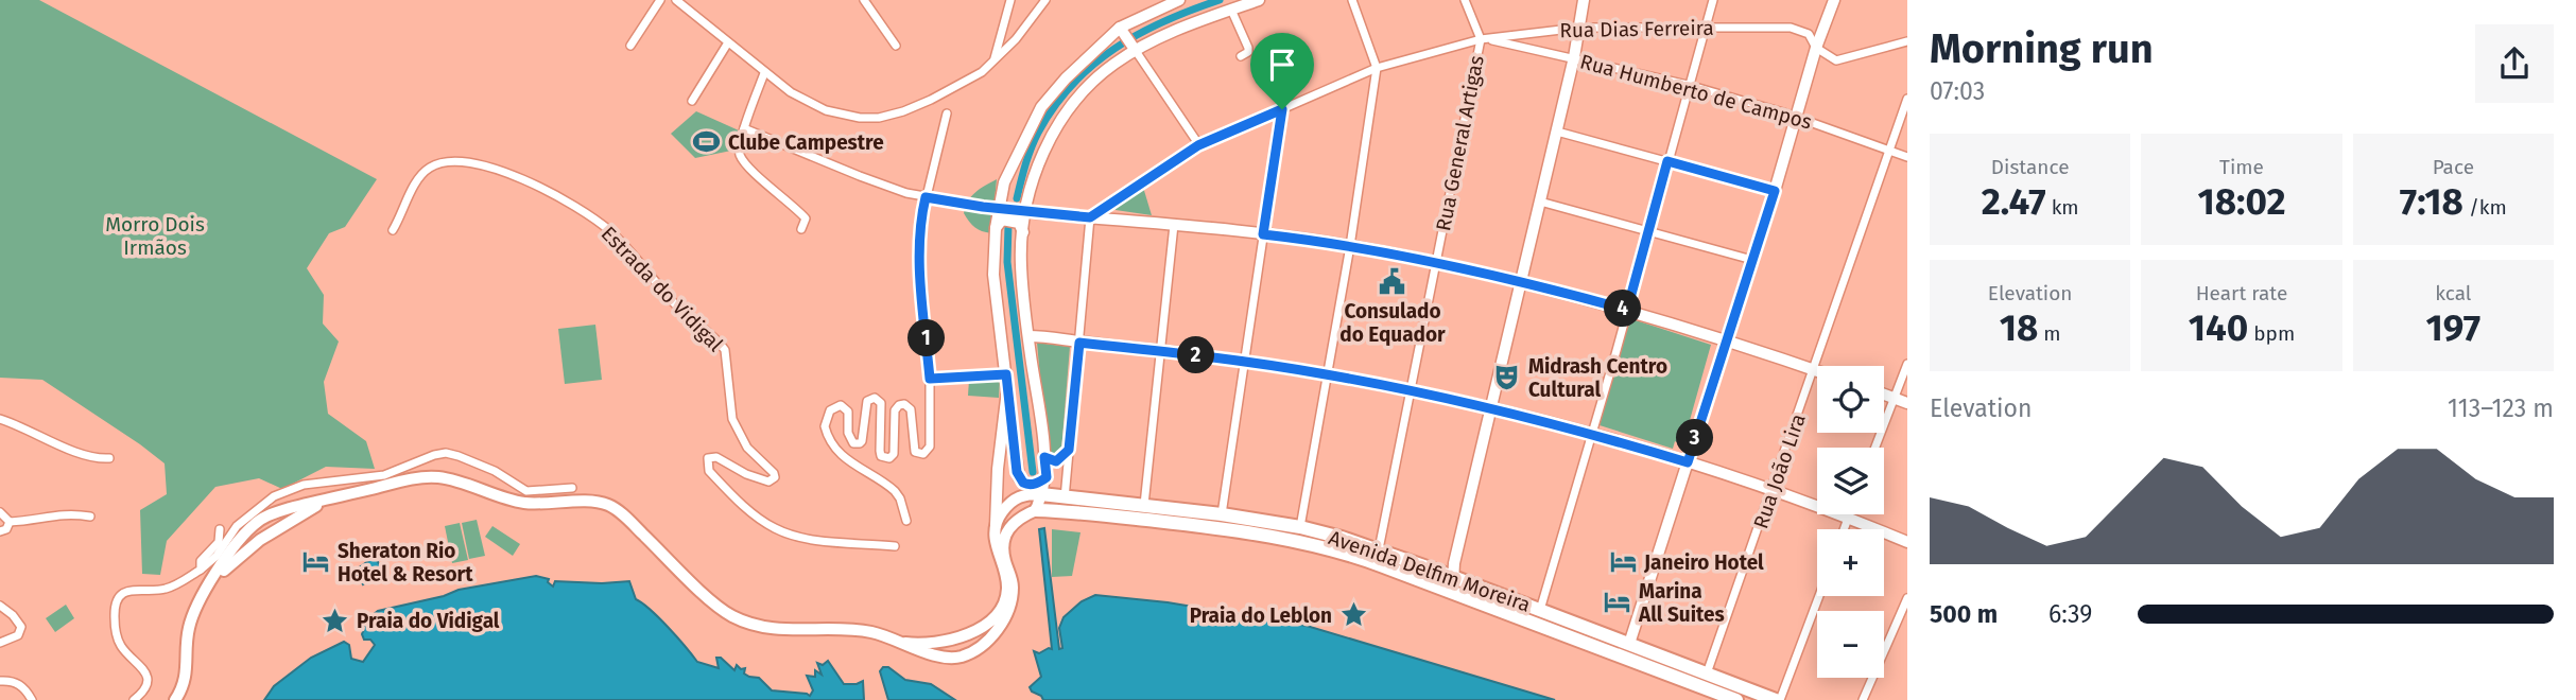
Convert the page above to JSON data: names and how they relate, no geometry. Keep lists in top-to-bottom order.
{
  "streets": {
    "highway": ["Avenida Delfim Moreira"],
    "street": [
      "Rua Dias Ferreira",
      "Rua Humberto de Campos",
      "Rua General Artigas",
      "Estrada do Vidigal",
      "Rua João Lira"
    ]
  },
  "crossings": [
    ["Rua Dias Ferreira", "Rua Humberto de Campos"],
    ["Rua Dias Ferreira", "Rua General Artigas"],
    ["Rua Humberto de Campos", "Rua General Artigas"],
    ["Rua Humberto de Campos", "Rua João Lira"],
    ["Rua General Artigas", "Avenida Delfim Moreira"],
    ["Rua João Lira", "Avenida Delfim Moreira"]
  ],
  "parks": ["Morro Dois Irmãos"],
  "places": {
    "sports": ["Clube Campestre"],
    "public building": ["Consulado do Equador"],
    "theatre": ["Midrash Centro Cultural"],
    "hotel": ["Sheraton Rio Hotel & Resort", "Janeiro Hotel", "Marina All Suites"],
    "place": ["Praia do Leblon", "Praia do Vidigal"]
  },
  "page": {
    "heading": ["Morning run", "07:03"],
    "stats": [
      ["Distance", "2.47 km"],
      ["Time", "18:02"],
      ["Pace", "7:18 /km"],
      ["Elevation", "18 m"],
      ["Heart rate", "140 bpm"],
      ["kcal", "197"]
    ],
    "pins": [
      "4",
      "1",
      "2",
      "3"
    ],
    "map_buttons": ["+", "−"],
    "chart": ["Elevation", "113–123 m"],
    "list": [
      {
        "name": "500 m",
        "note": "6:39"
      }
    ]
  }
}
